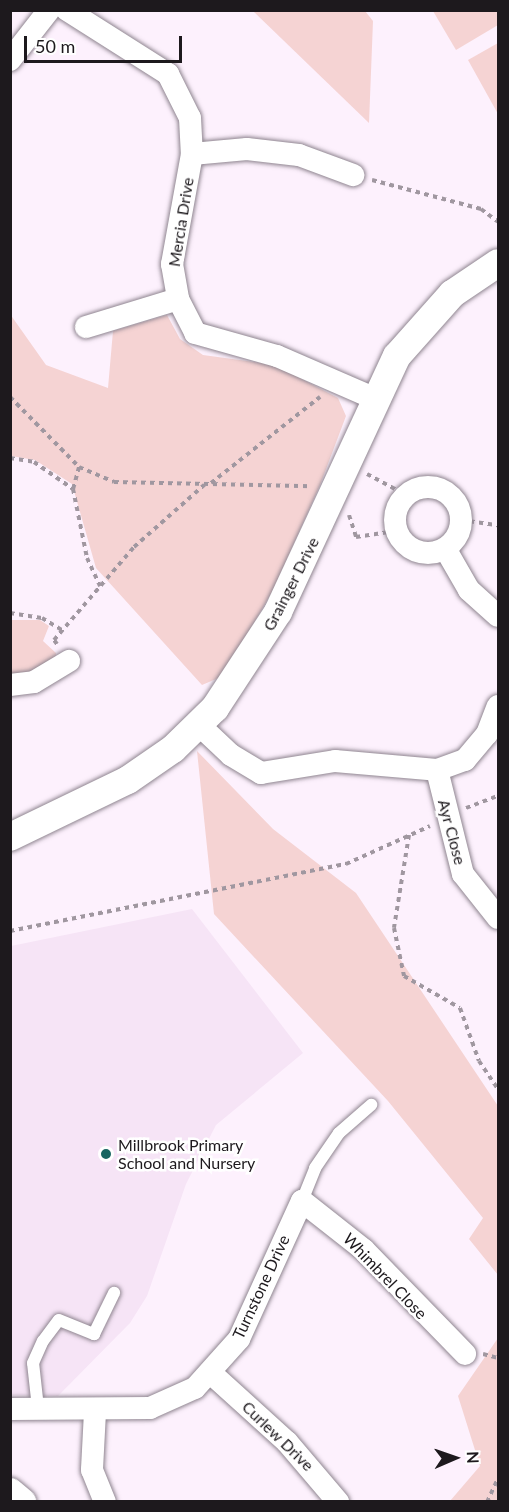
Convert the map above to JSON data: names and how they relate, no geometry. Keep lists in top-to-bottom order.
{
  "streets": {
    "street": [
      "Mercia Drive",
      "Grainger Drive",
      "Ayr Close",
      "Whimbrel Close",
      "Turnstone Drive",
      "Curlew Drive"
    ]
  },
  "crossings": [
    ["Mercia Drive", "Grainger Drive"],
    ["Whimbrel Close", "Turnstone Drive"],
    ["Turnstone Drive", "Curlew Drive"]
  ],
  "places": ["Millbrook Primary School and Nursery"],
  "scale_bar": "50 m",
  "north": "right"
}
